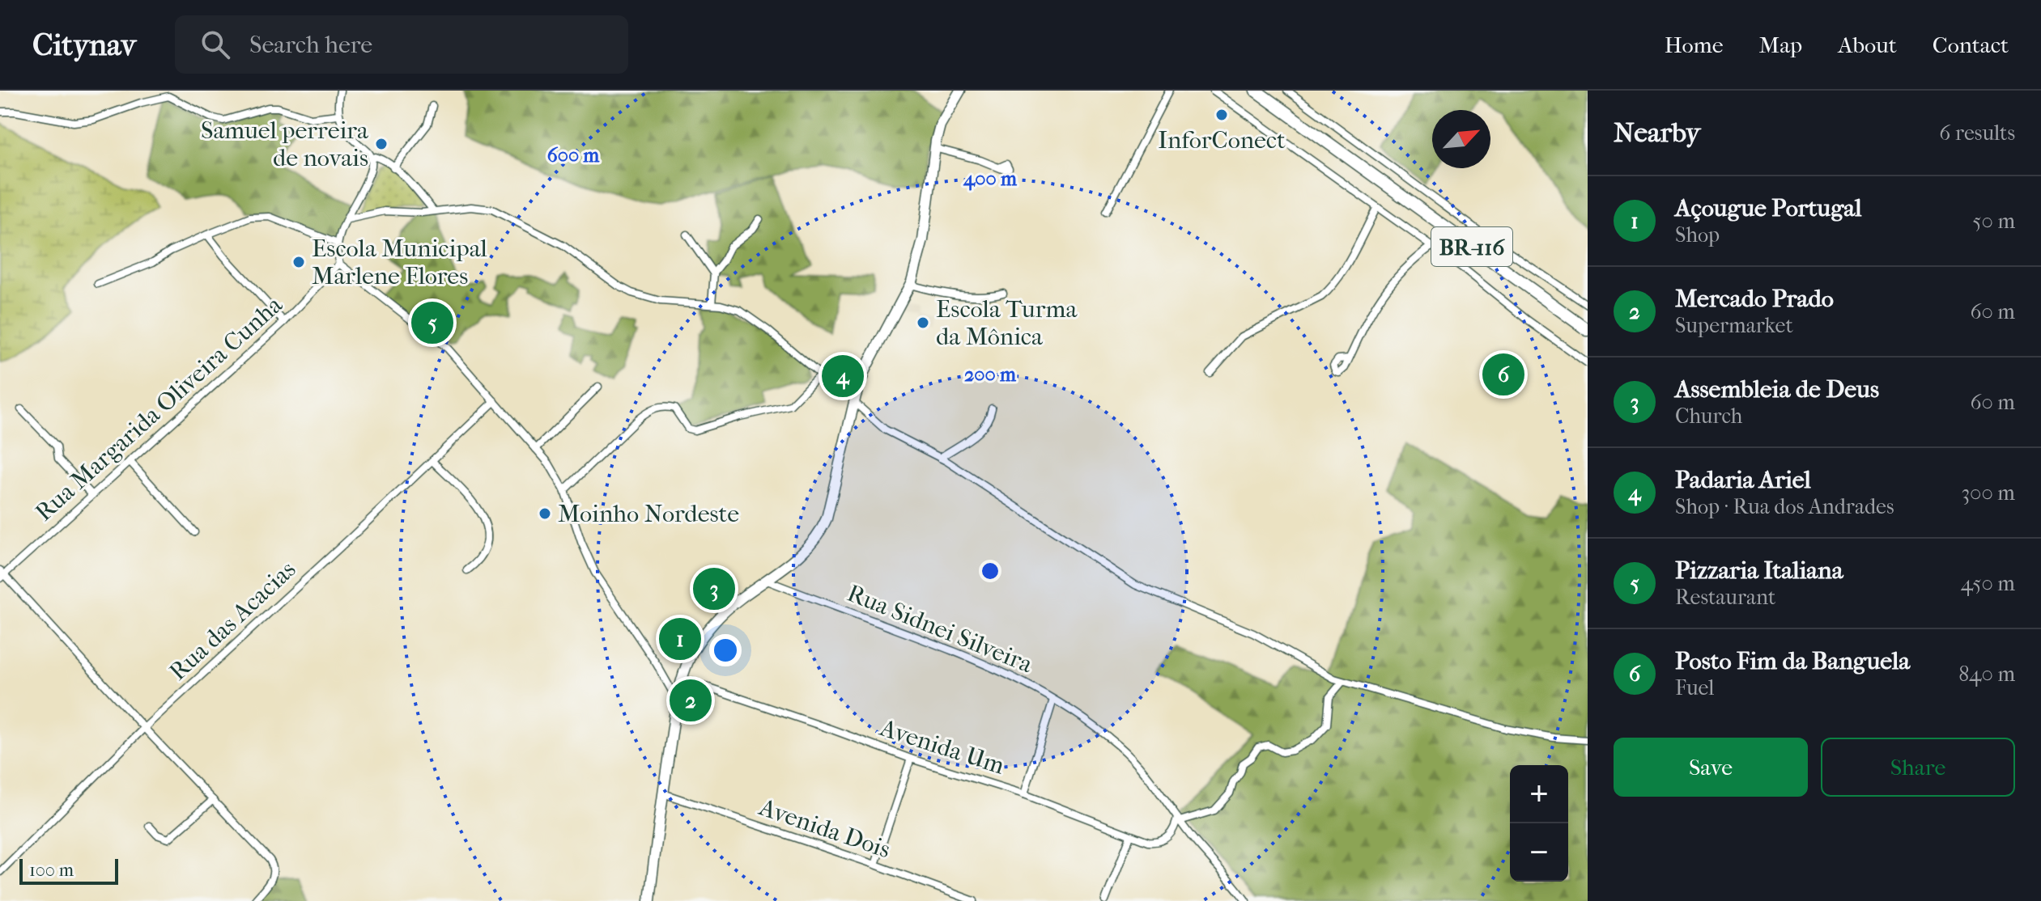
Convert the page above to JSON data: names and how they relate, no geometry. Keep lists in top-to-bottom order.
{
  "streets": {
    "highway": ["BR-116"],
    "street": [
      "Rua Margarida Oliveira Cunha",
      "Rua das Acacias",
      "Rua Sidnei Silveira",
      "Avenida Um",
      "Avenida Dois"
    ]
  },
  "crossings": [
    ["Rua Sidnei Silveira", "Avenida Um"]
  ],
  "places": [
    "InforConect",
    "Samuel perreira de novais",
    "Escola Municipal Marlene Flores",
    "Escola Turma da Mônica",
    "Moinho Nordeste"
  ],
  "scale_bar": "100 m",
  "north": "top right",
  "page": {
    "header": "Citynav",
    "search": "Search here",
    "nav": [
      "Home",
      "Map",
      "About",
      "Contact"
    ],
    "heading": ["Nearby", "6 results"],
    "list": [
      {
        "mark": "1",
        "name": "Açougue Portugal",
        "note": "Shop",
        "value": "50 m"
      },
      {
        "mark": "2",
        "name": "Mercado Prado",
        "note": "Supermarket",
        "value": "60 m"
      },
      {
        "mark": "3",
        "name": "Assembleia de Deus",
        "note": "Church",
        "value": "60 m"
      },
      {
        "mark": "4",
        "name": "Padaria Ariel",
        "note": "Shop · Rua dos Andrades",
        "value": "300 m"
      },
      {
        "mark": "5",
        "name": "Pizzaria Italiana",
        "note": "Restaurant",
        "value": "450 m"
      },
      {
        "mark": "6",
        "name": "Posto Fim da Banguela",
        "note": "Fuel",
        "value": "840 m"
      }
    ],
    "pins": [
      "5",
      "6",
      "4",
      "3",
      "1",
      "2"
    ],
    "buttons": ["Save", "Share"],
    "map_buttons": ["+", "−"],
    "scale": "100 m"
  },
  "rings": ["600 m", "400 m", "200 m"]
}
